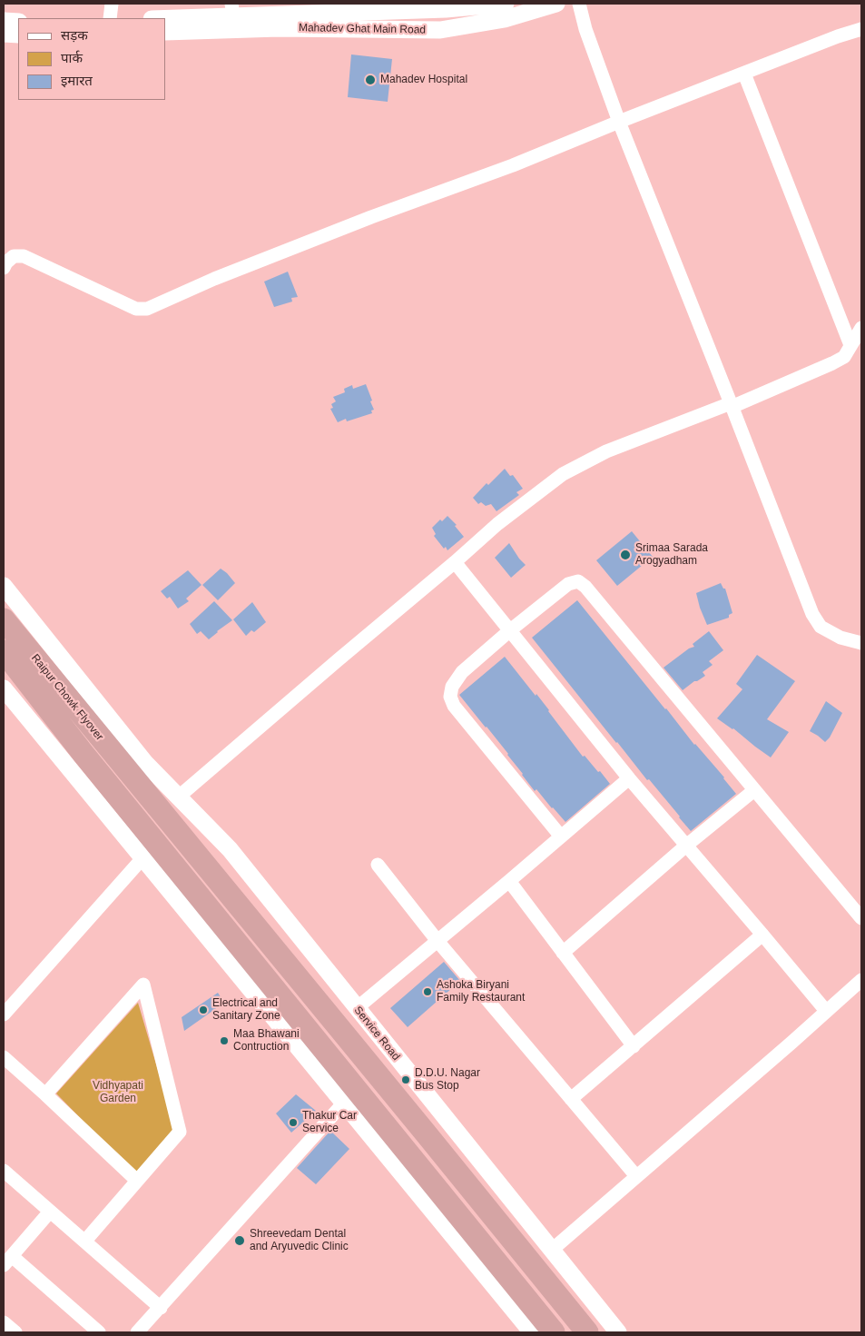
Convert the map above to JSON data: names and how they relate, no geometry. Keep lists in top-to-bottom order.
{
  "streets": {
    "highway": ["Raipur Chowk Flyover"],
    "street": ["Mahadev Ghat Main Road", "Service Road"]
  },
  "crossings": [
    ["Raipur Chowk Flyover", "Service Road"]
  ],
  "parks": ["Vidhyapati Garden"],
  "places": [
    "Mahadev Hospital",
    "Srimaa Sarada Arogyadham",
    "Ashoka Biryani Family Restaurant",
    "Electrical and Sanitary Zone",
    "Maa Bhawani Contruction",
    "D.D.U. Nagar Bus Stop",
    "Thakur Car Service",
    "Shreevedam Dental and Aryuvedic Clinic"
  ],
  "legend": ["सड़क", "पार्क", "इमारत"]
}
